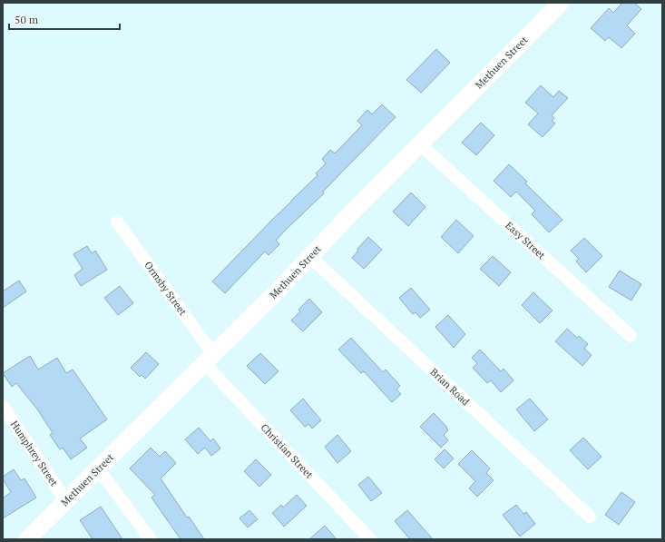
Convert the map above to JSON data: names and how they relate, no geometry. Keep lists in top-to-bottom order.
{
  "streets": {
    "street": [
      "Methuen Street",
      "Easy Street",
      "Ormsby Street",
      "Brian Road",
      "Christian Street",
      "Humphrey Street"
    ]
  },
  "crossings": [
    ["Methuen Street", "Easy Street"],
    ["Methuen Street", "Ormsby Street"],
    ["Methuen Street", "Brian Road"],
    ["Methuen Street", "Christian Street"],
    ["Methuen Street", "Humphrey Street"],
    ["Ormsby Street", "Christian Street"]
  ],
  "scale_bar": "50 m"
}
